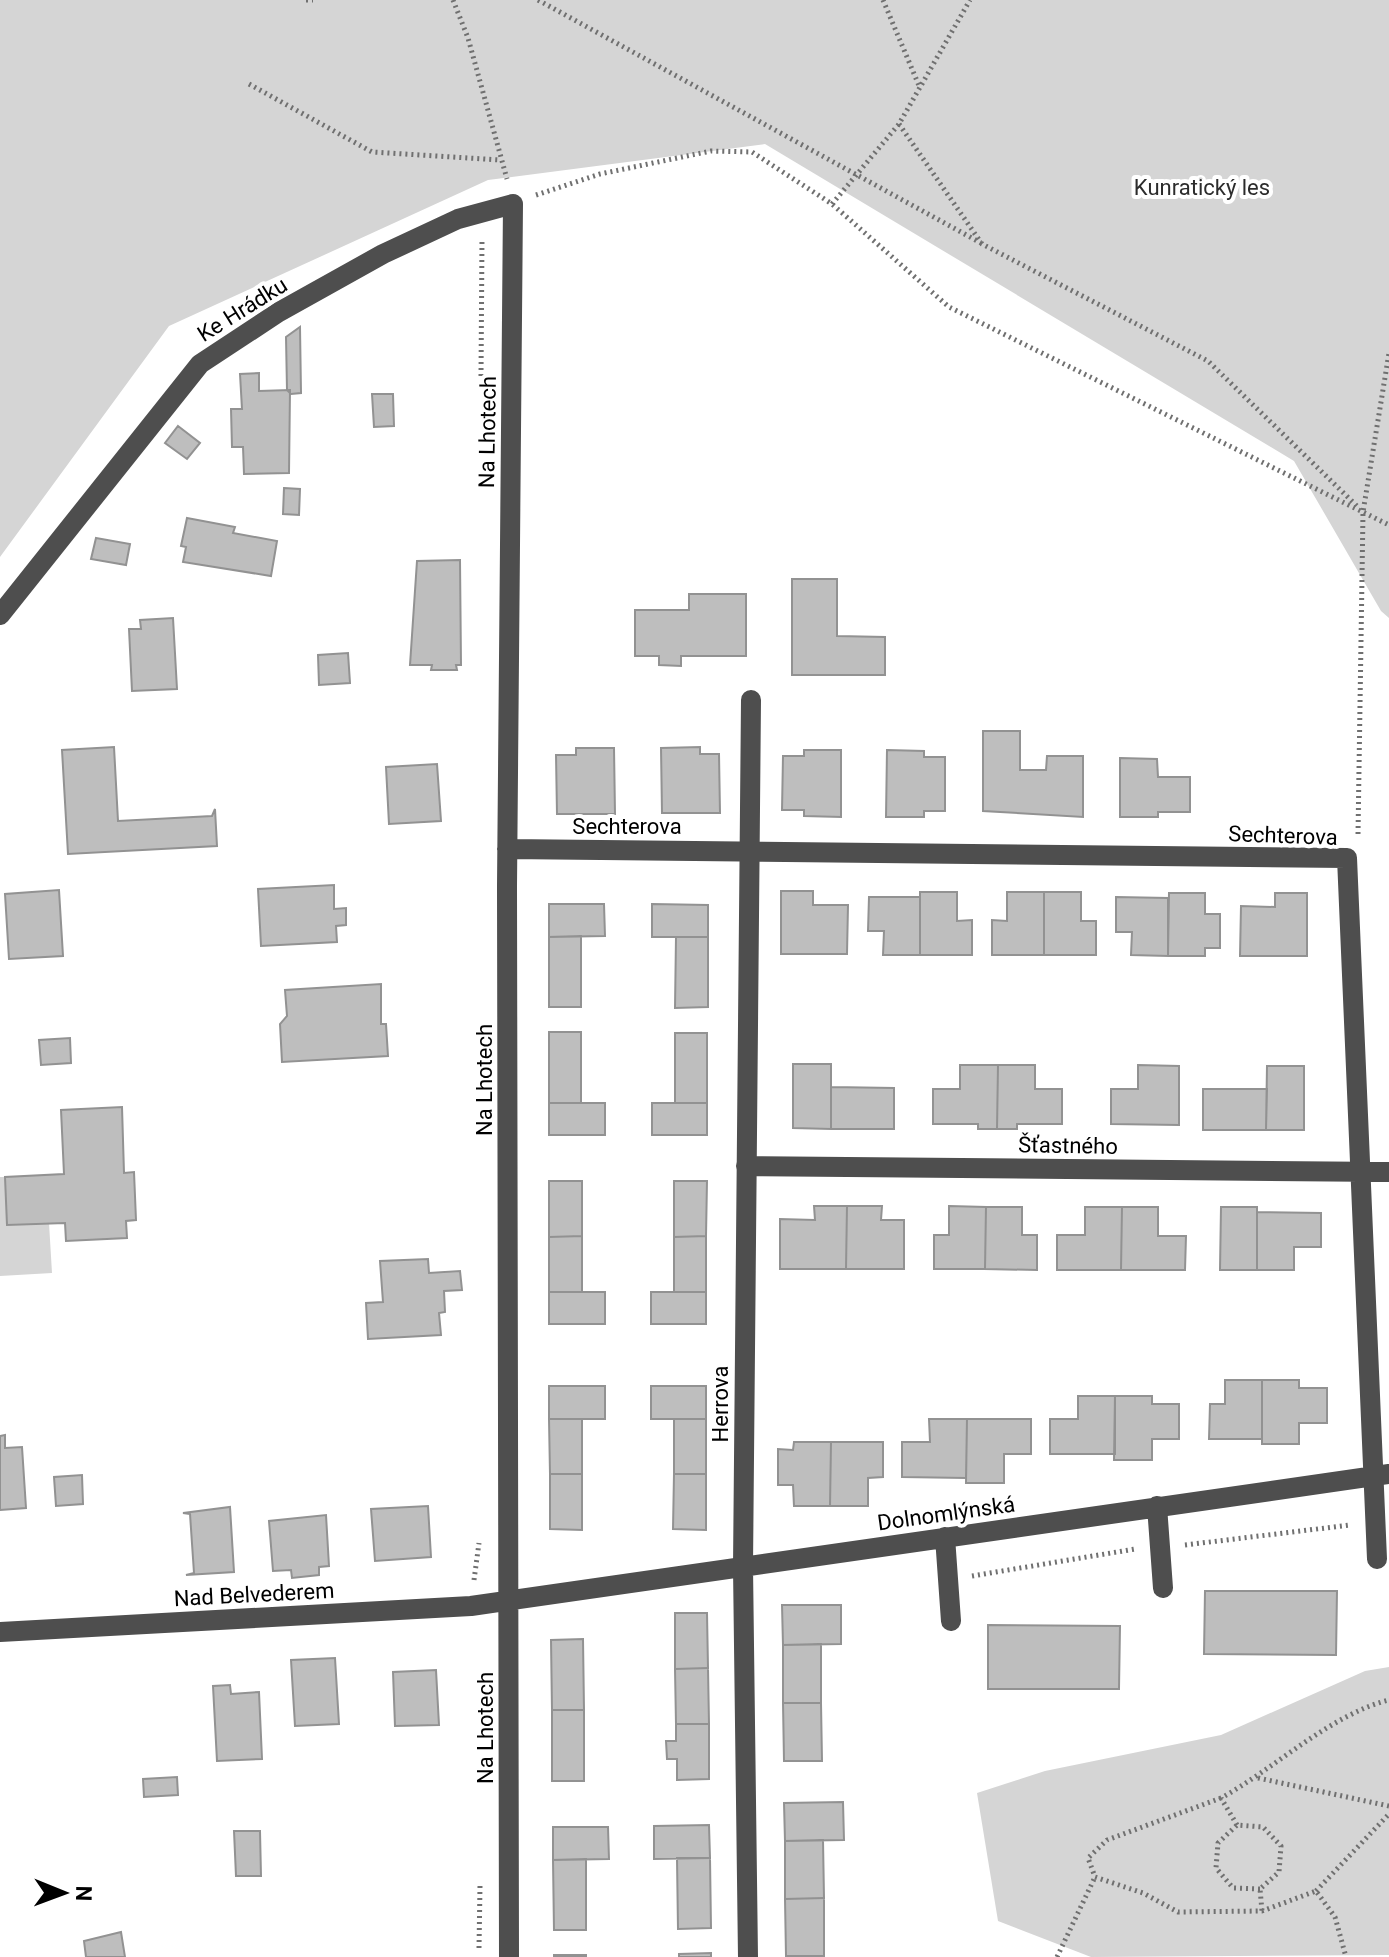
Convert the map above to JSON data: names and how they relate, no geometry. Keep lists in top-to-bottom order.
{
  "streets": {
    "street": [
      "Ke Hrádku",
      "Na Lhotech",
      "Sechterova",
      "Šťastného",
      "Herrova",
      "Dolnomlýnská",
      "Nad Belvederem"
    ]
  },
  "crossings": [
    ["Ke Hrádku", "Na Lhotech"],
    ["Na Lhotech", "Sechterova"],
    ["Na Lhotech", "Dolnomlýnská"],
    ["Na Lhotech", "Nad Belvederem"],
    ["Sechterova", "Šťastného"],
    ["Sechterova", "Herrova"],
    ["Sechterova", "Dolnomlýnská"],
    ["Šťastného", "Herrova"],
    ["Herrova", "Dolnomlýnská"],
    ["Dolnomlýnská", "Nad Belvederem"]
  ],
  "parks": ["Kunratický les"],
  "north": "right"
}
